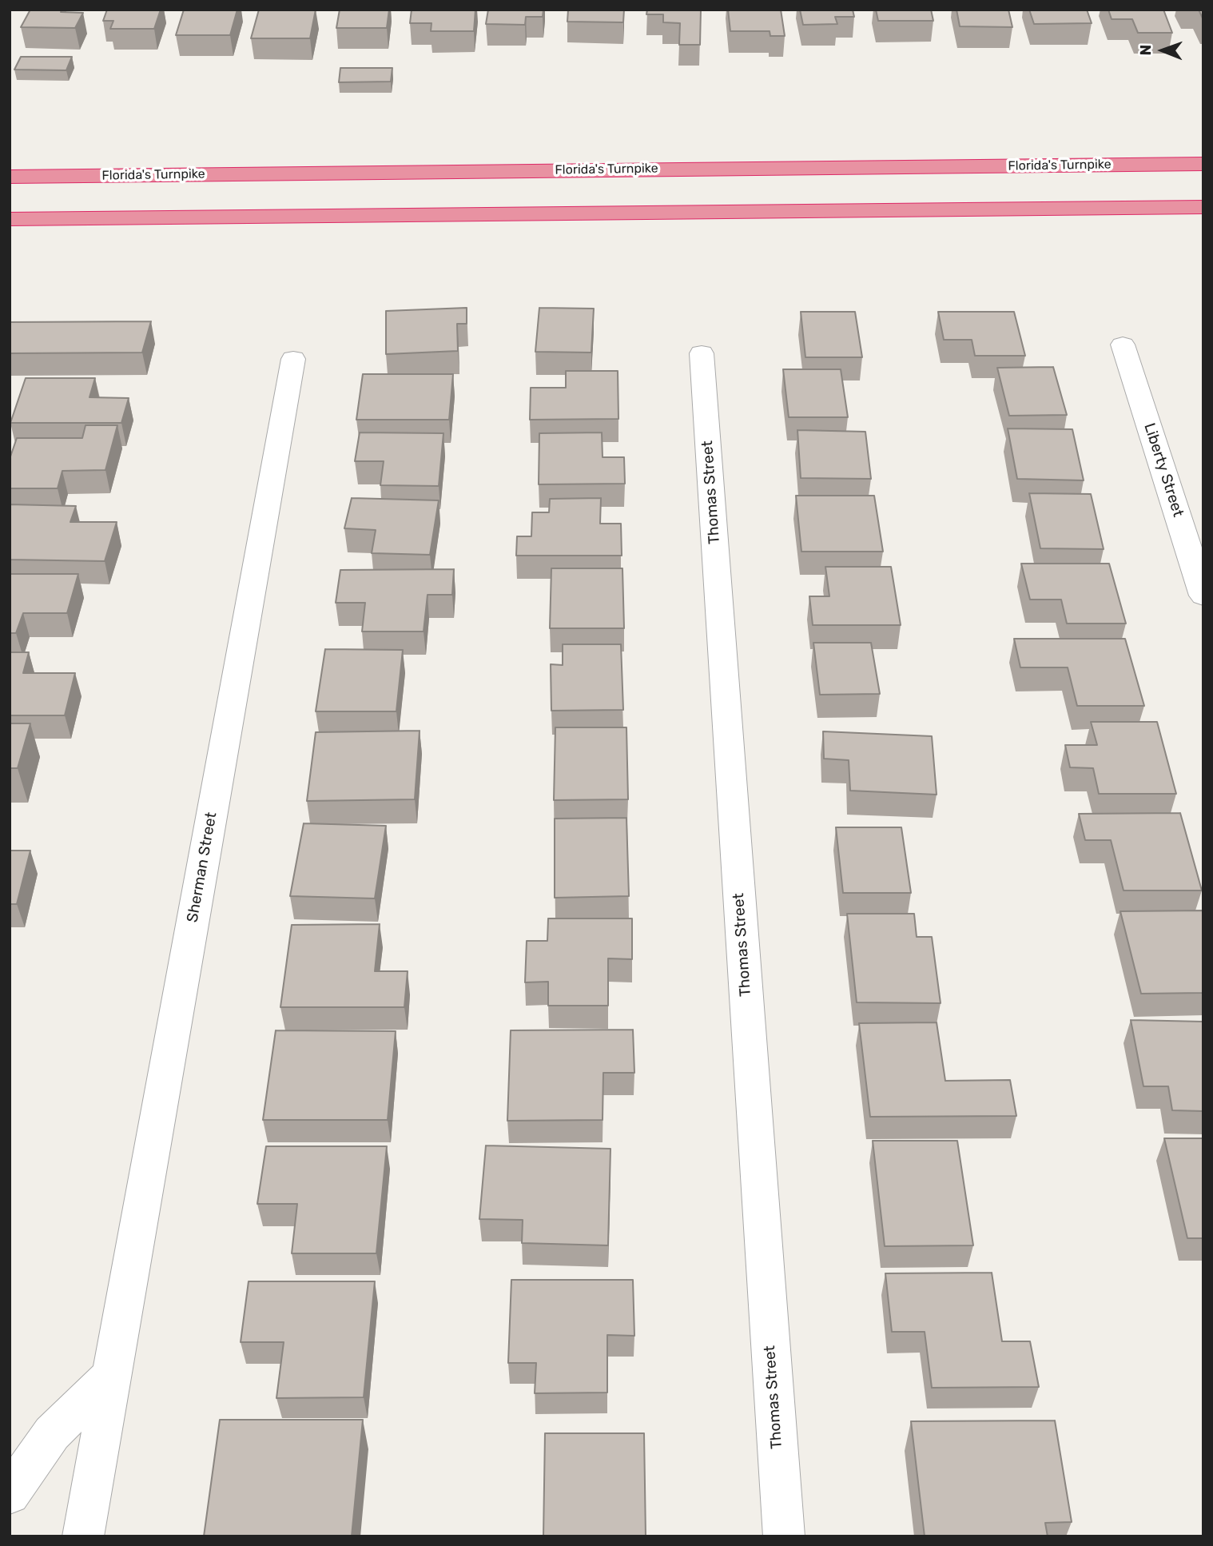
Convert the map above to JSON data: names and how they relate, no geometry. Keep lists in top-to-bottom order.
{
  "streets": {
    "highway": ["Florida's Turnpike"],
    "street": ["Liberty Street", "Thomas Street", "Sherman Street"]
  },
  "north": "left"
}
